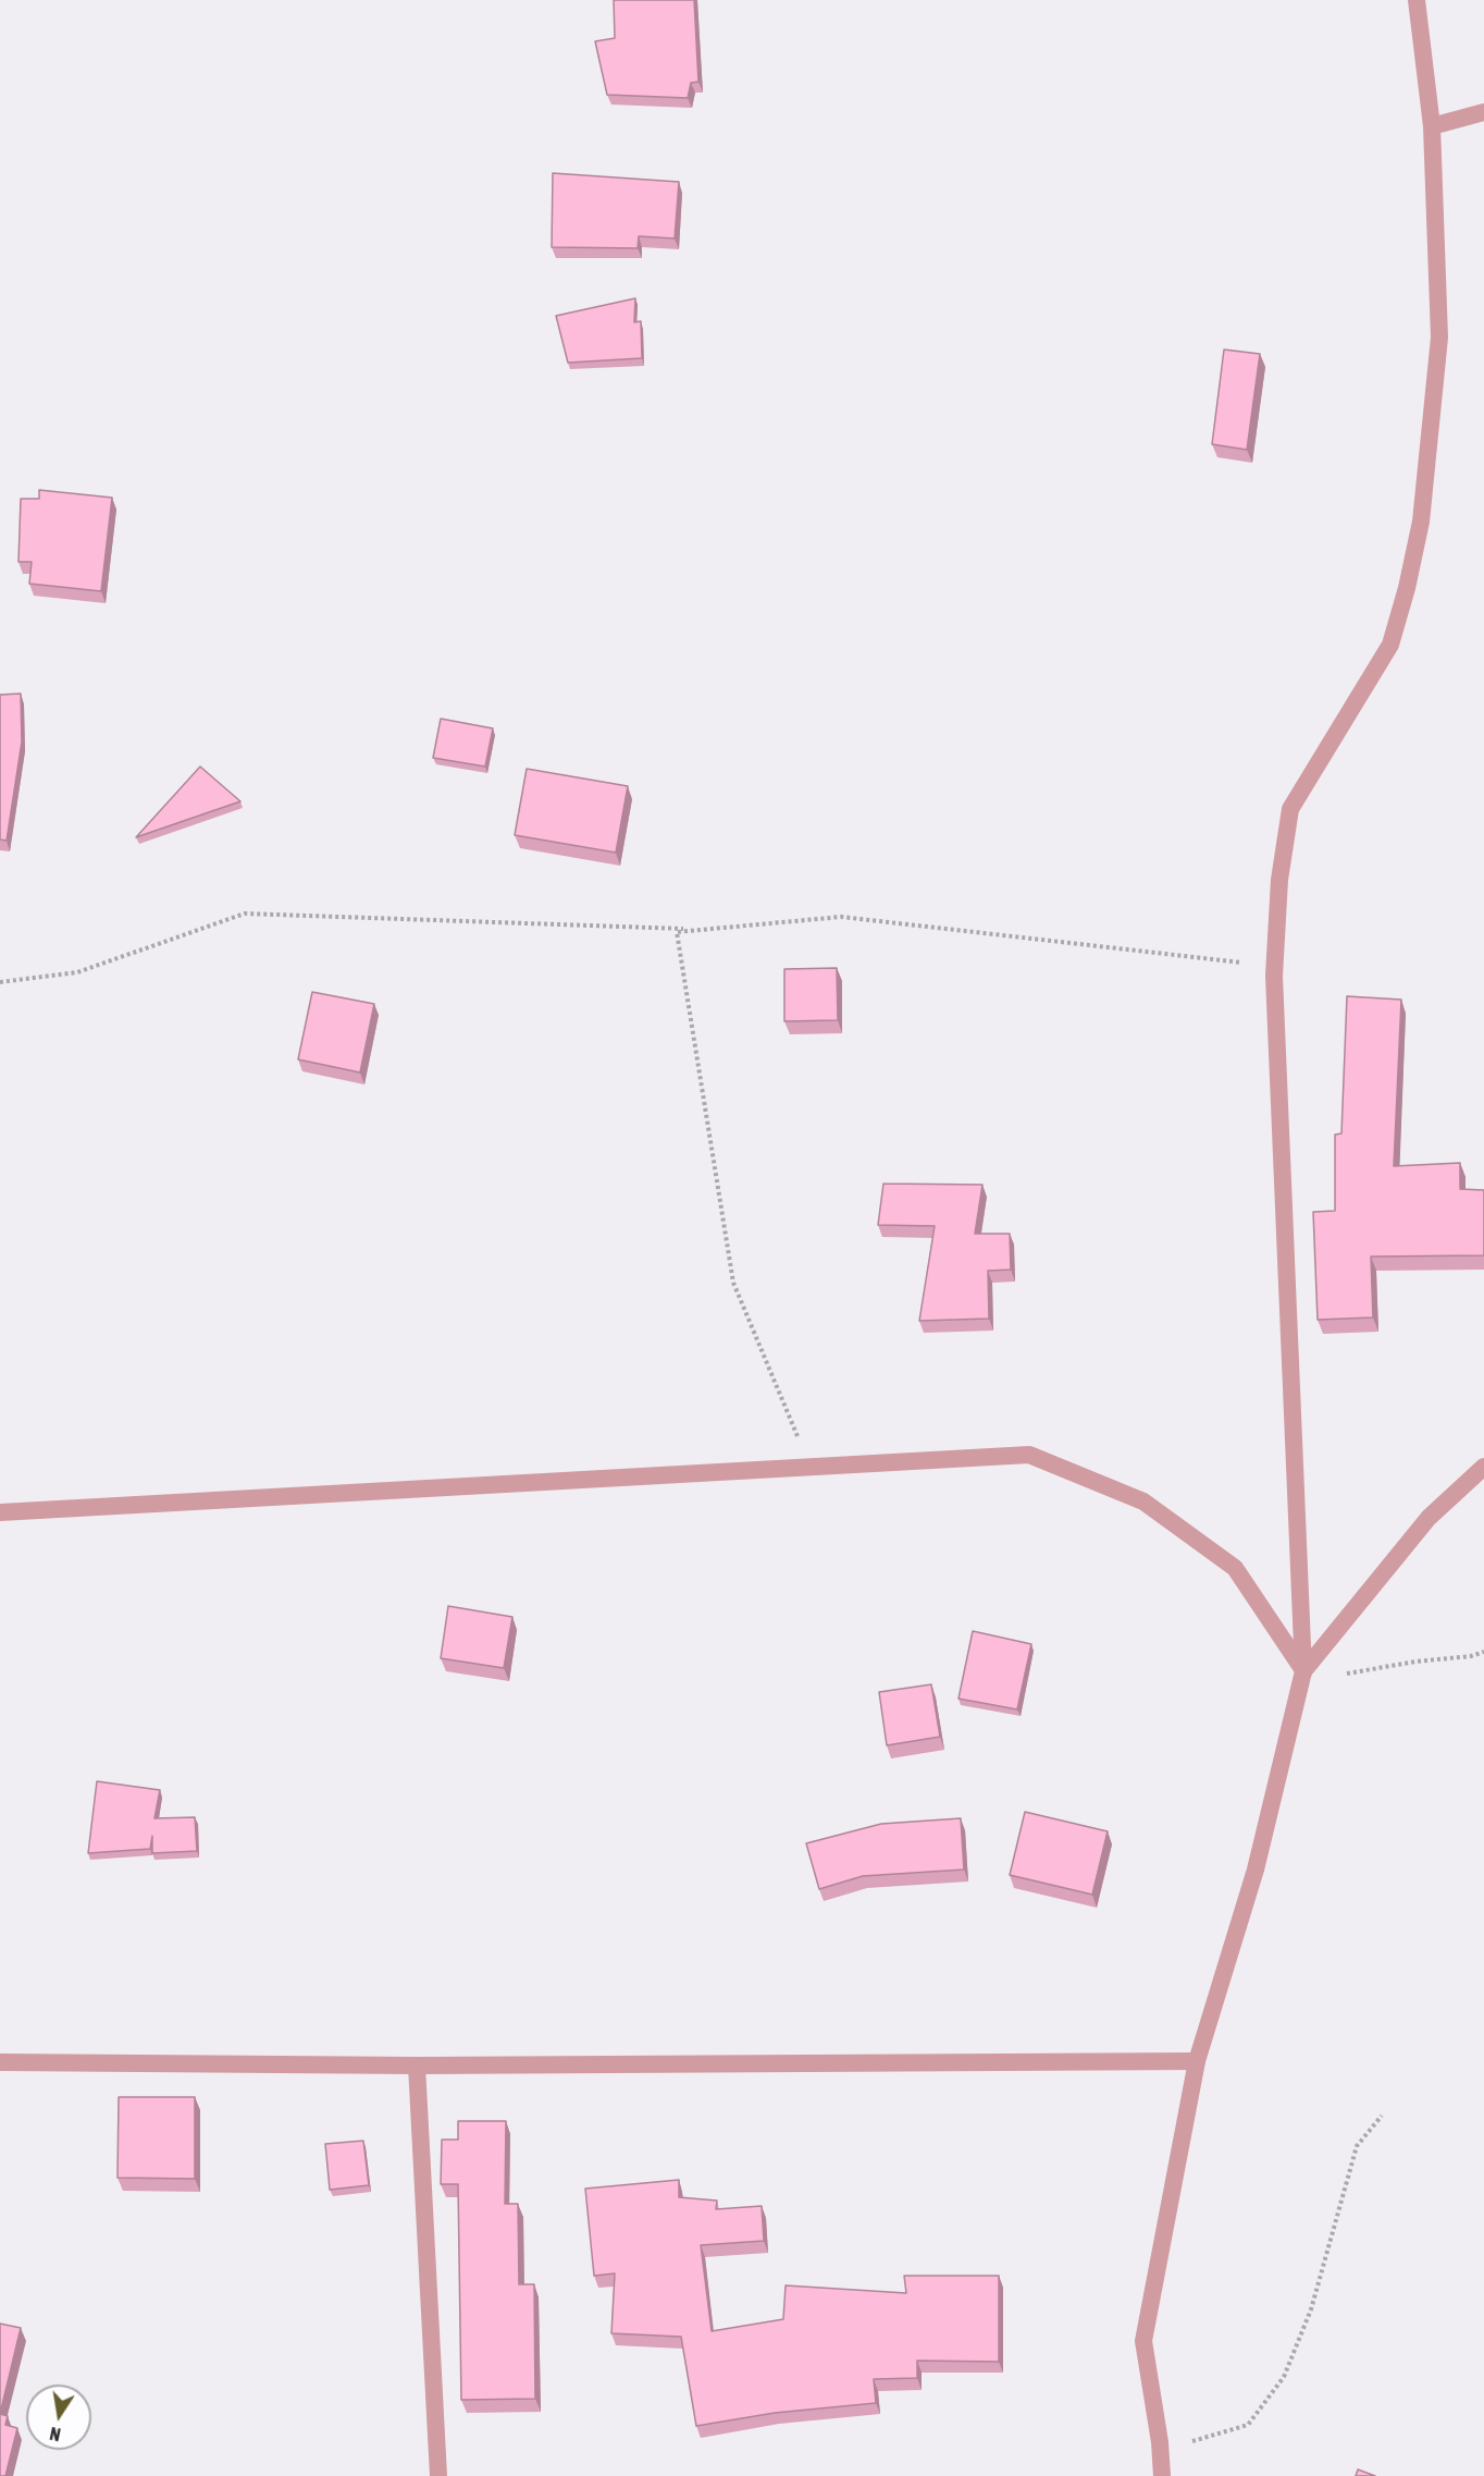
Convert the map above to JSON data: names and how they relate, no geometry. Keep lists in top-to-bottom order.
{
  "north": "bottom"
}
